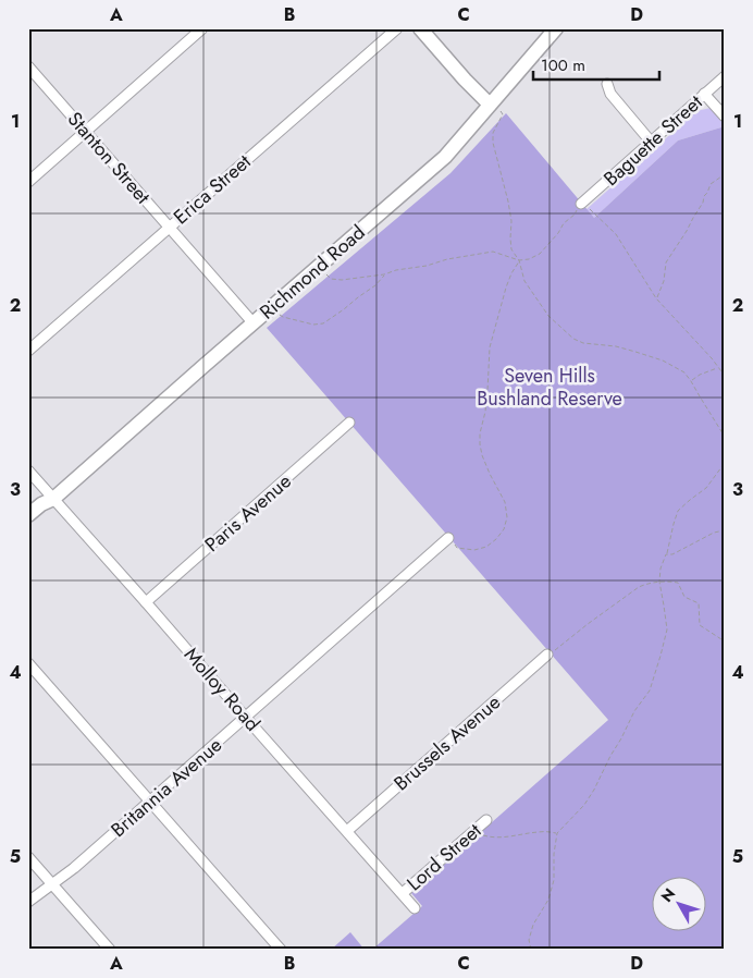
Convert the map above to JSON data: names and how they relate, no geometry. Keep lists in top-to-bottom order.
{
  "streets": {
    "main road": ["Richmond Road"],
    "street": [
      "Baguette Street",
      "Stanton Street",
      "Erica Street",
      "Paris Avenue",
      "Molloy Road",
      "Brussels Avenue",
      "Britannia Avenue",
      "Lord Street"
    ]
  },
  "crossings": [
    ["Stanton Street", "Erica Street"],
    ["Stanton Street", "Richmond Road"],
    ["Richmond Road", "Molloy Road"],
    ["Paris Avenue", "Molloy Road"],
    ["Molloy Road", "Brussels Avenue"],
    ["Molloy Road", "Britannia Avenue"],
    ["Molloy Road", "Lord Street"]
  ],
  "parks": ["Seven Hills Bushland Reserve"],
  "scale_bar": "100 m",
  "north": "top left",
  "grid": {
    "columns": [
      "A",
      "B",
      "C",
      "D"
    ],
    "rows": [
      "1",
      "2",
      "3",
      "4",
      "5"
    ]
  }
}
